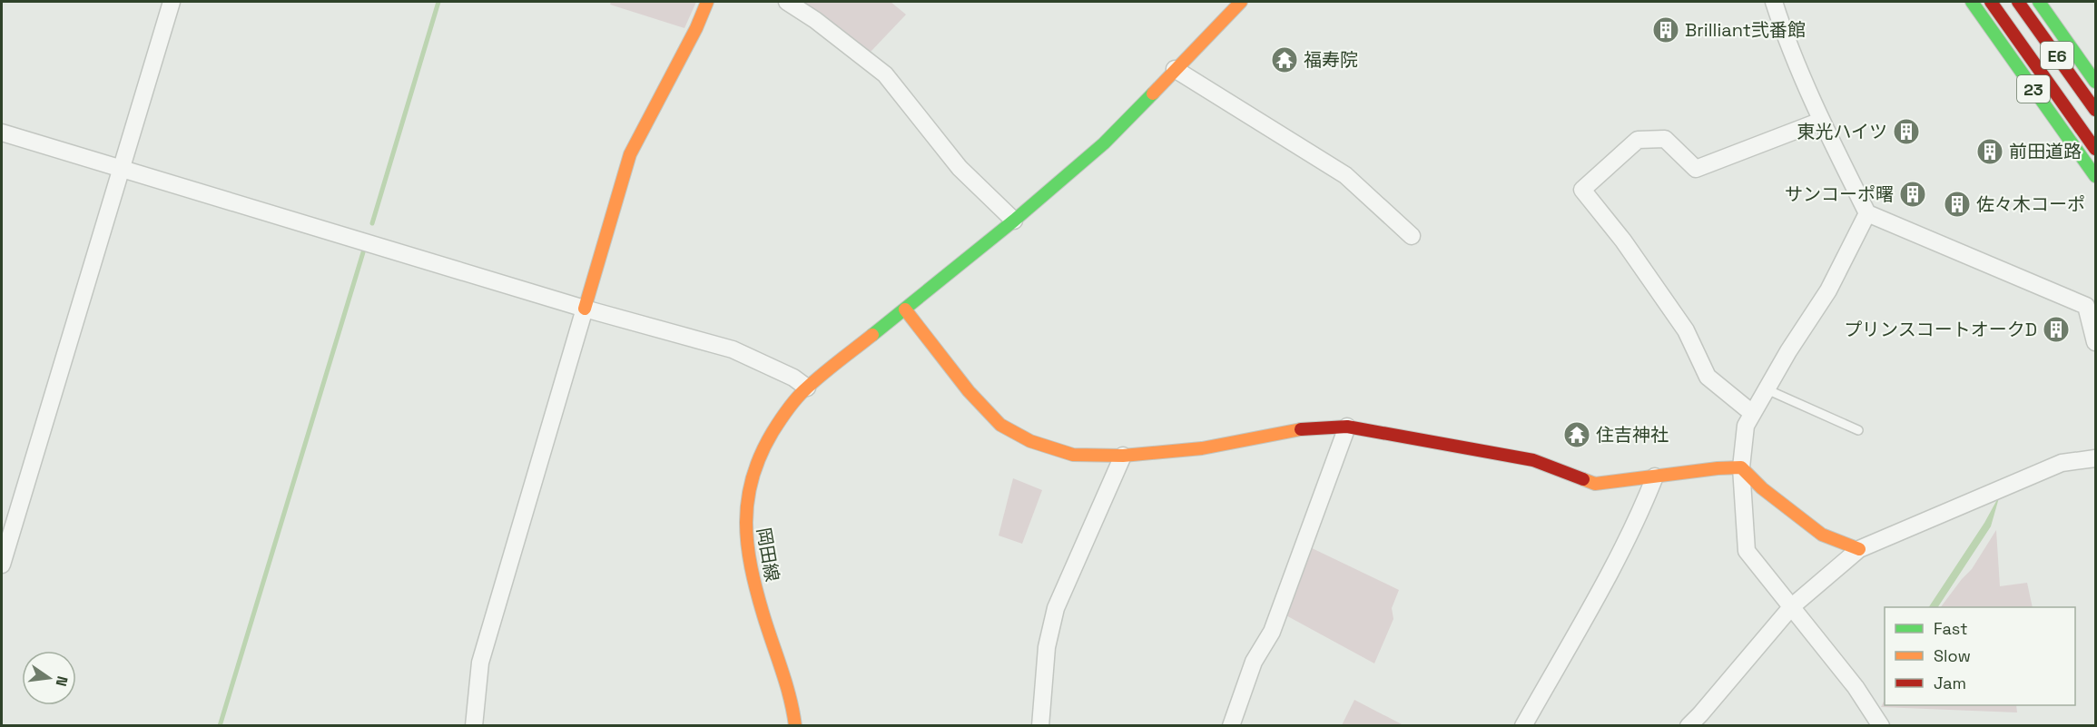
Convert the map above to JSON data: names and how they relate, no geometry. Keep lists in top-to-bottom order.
{
  "streets": {
    "main road": ["E6", "23", "岡田線"]
  },
  "places": {
    "building": [
      "Brilliant弐番館",
      "東光ハイツ",
      "前田道路",
      "サンコーポ曙",
      "佐々木コーポ",
      "プリンスコートオークD"
    ],
    "temple": ["福寿院", "住吉神社"]
  },
  "legend": ["Fast", "Slow", "Jam"],
  "north": "right"
}
